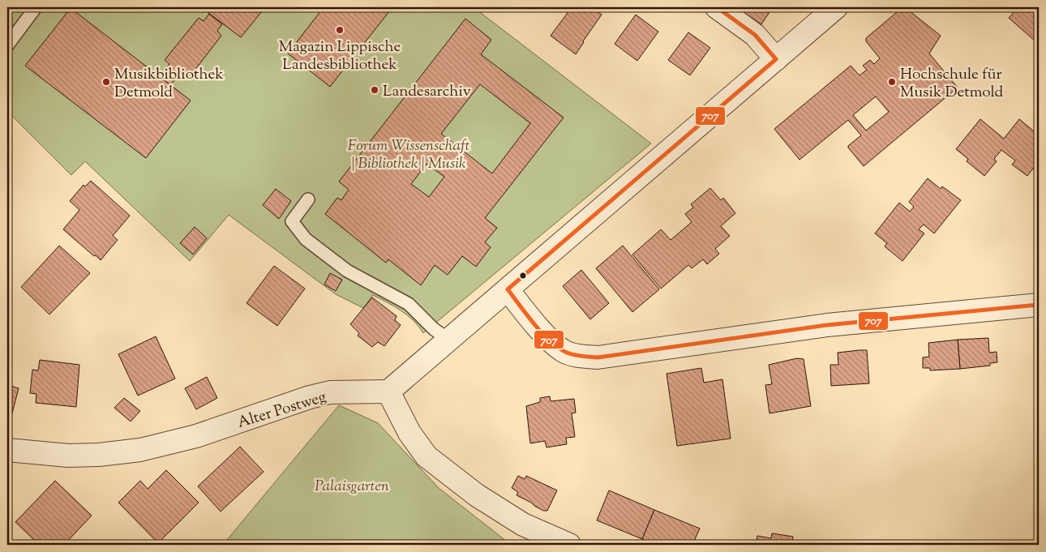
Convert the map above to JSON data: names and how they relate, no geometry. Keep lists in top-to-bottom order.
{
  "streets": {
    "street": ["Alter Postweg"]
  },
  "parks": ["Forum Wissenschaft | Bibliothek | Musik", "Palaisgarten"],
  "places": [
    "Magazin Lippische Landesbibliothek",
    "Musikbibliothek Detmold",
    "Hochschule für Musik Detmold",
    "Landesarchiv"
  ],
  "lines": ["transit line 707"]
}
